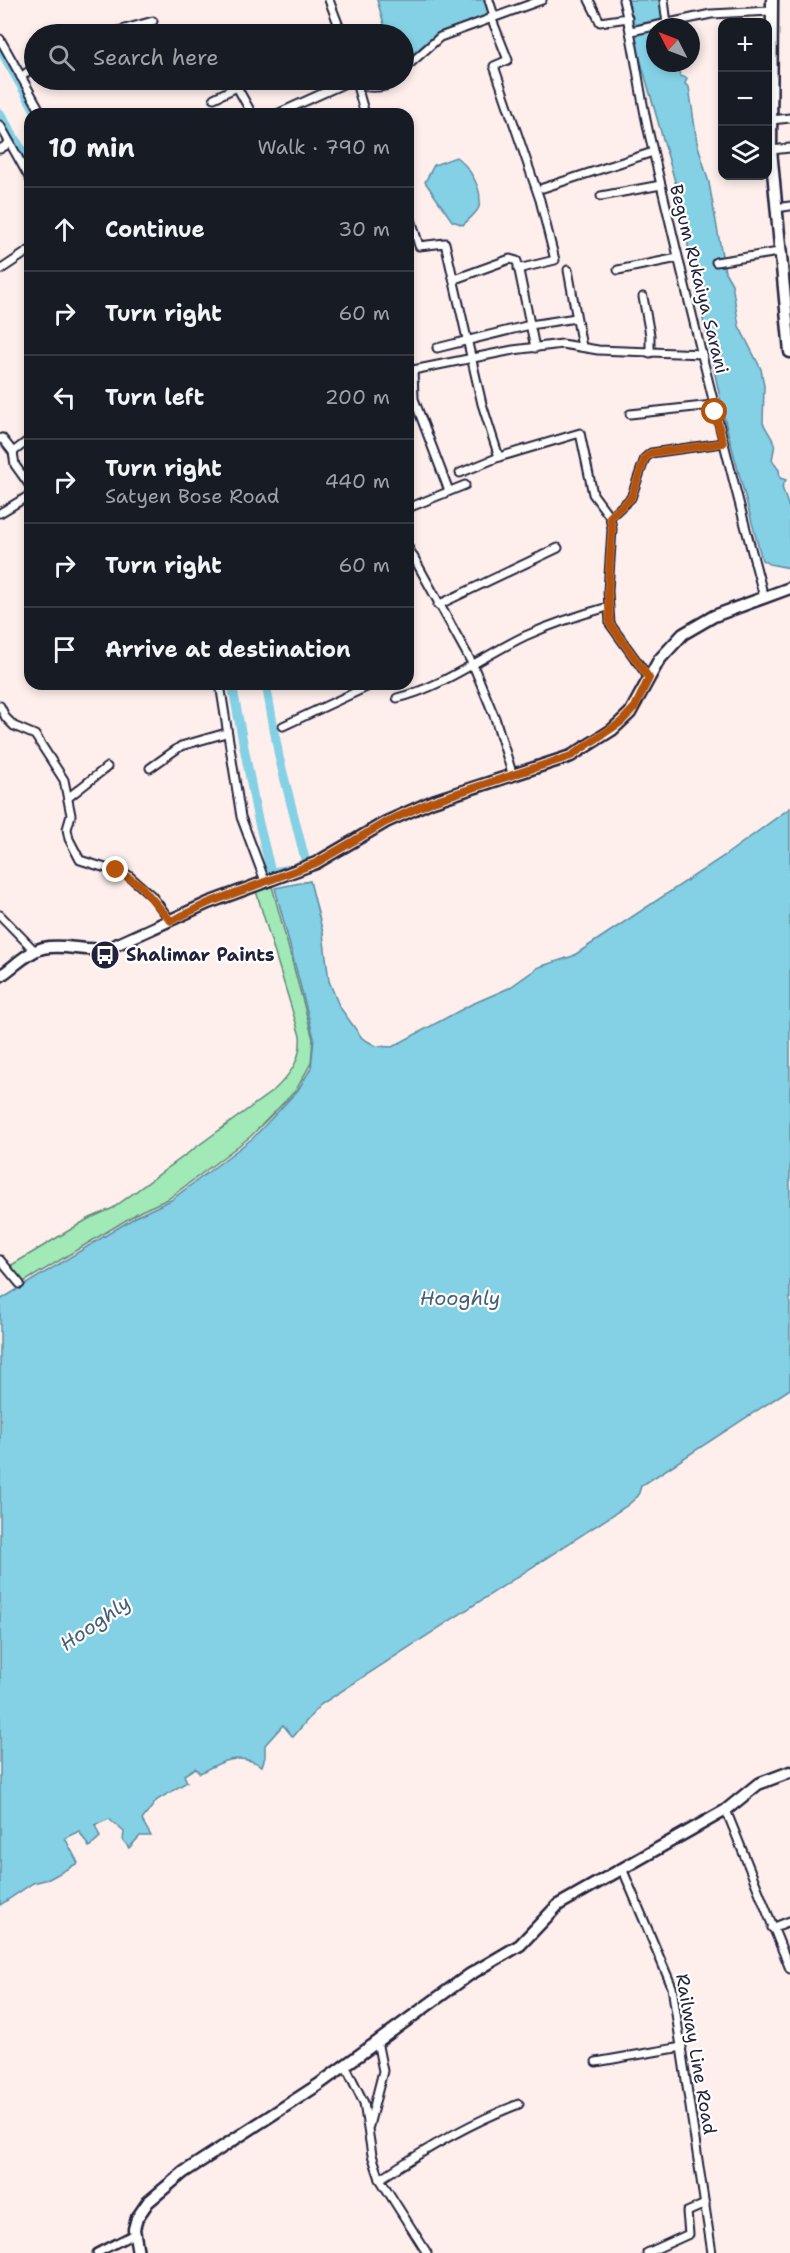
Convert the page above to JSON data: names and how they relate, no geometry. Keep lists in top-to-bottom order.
{
  "streets": {
    "street": ["Begum Rukaiya Sarani", "Railway Line Road"]
  },
  "water": ["Hooghly"],
  "places": {
    "bus stop": ["Shalimar Paints"]
  },
  "north": "top left",
  "page": {
    "map_buttons": ["+", "−"],
    "search": "Search here",
    "heading": ["10 min", "Walk · 790 m"],
    "list": [
      ["Continue", "30 m"],
      ["Turn right", "60 m"],
      ["Turn left", "200 m"],
      ["Turn right", "Satyen Bose Road", "440 m"],
      ["Turn right", "60 m"],
      "Arrive at destination"
    ]
  }
}
